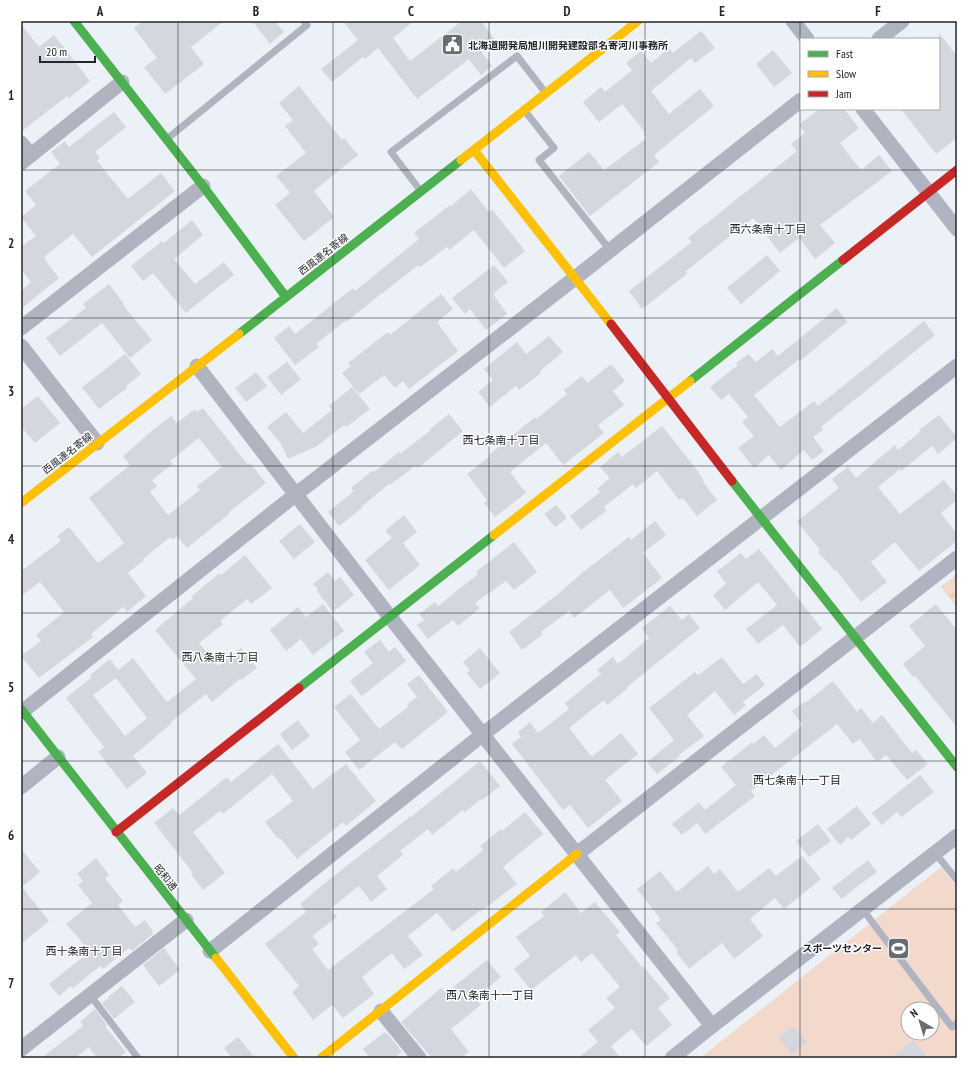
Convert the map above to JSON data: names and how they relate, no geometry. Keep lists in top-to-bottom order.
{
  "streets": {
    "street": ["西風連名寄線", "昭和通"]
  },
  "districts": [
    "西六条南十丁目",
    "西七条南十丁目",
    "西八条南十丁目",
    "西七条南十一丁目",
    "西十条南十丁目",
    "西八条南十一丁目"
  ],
  "places": {
    "public building": ["北海道開発局旭川開発建設部名寄河川事務所"],
    "sports": ["スポーツセンター"]
  },
  "legend": ["Fast", "Slow", "Jam"],
  "scale_bar": "20 m",
  "north": "top left",
  "grid": {
    "columns": [
      "A",
      "B",
      "C",
      "D",
      "E",
      "F"
    ],
    "rows": [
      "1",
      "2",
      "3",
      "4",
      "5",
      "6",
      "7"
    ]
  }
}
